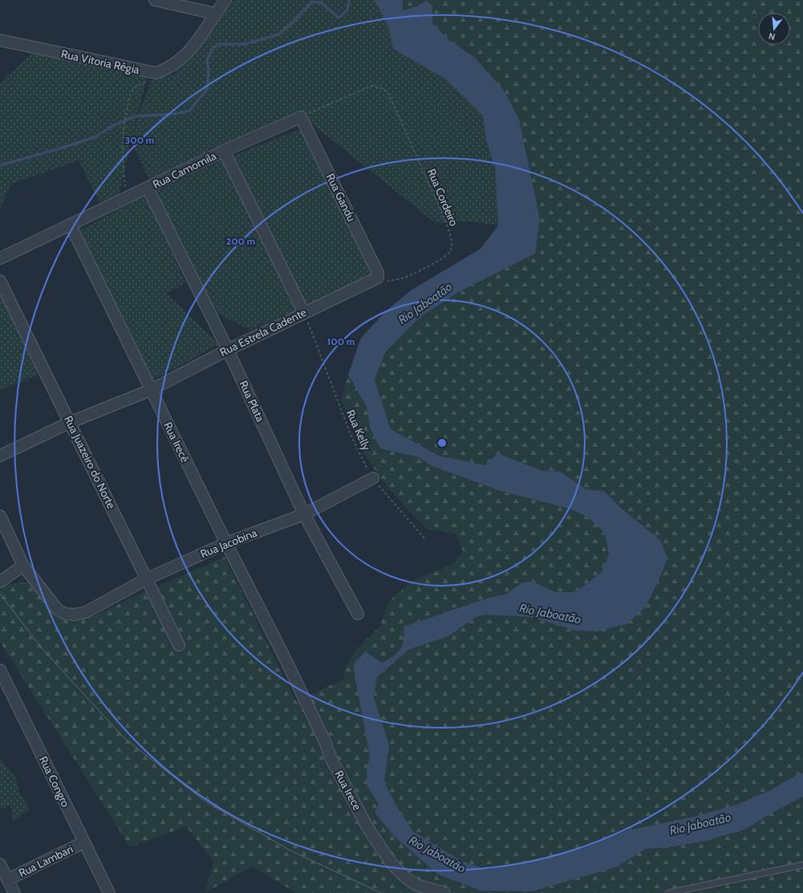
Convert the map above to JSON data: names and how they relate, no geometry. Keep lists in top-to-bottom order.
{
  "streets": {
    "street": [
      "Rua Vitoria Régia",
      "Rua Camomila",
      "Rua Gandu",
      "Rua Estrela Cadente",
      "Rua Plata",
      "Rua Irecê",
      "Rua Juazeiro do Norte",
      "Rua Jacobina",
      "Rua Congro",
      "Rua Irece",
      "Rua Lambari"
    ],
    "path": ["Rua Cordeiro", "Rua Kelly"]
  },
  "crossings": [
    ["Rua Camomila", "Rua Gandu"],
    ["Rua Camomila", "Rua Cordeiro"],
    ["Rua Camomila", "Rua Plata"],
    ["Rua Camomila", "Rua Irecê"],
    ["Rua Gandu", "Rua Cordeiro"],
    ["Rua Gandu", "Rua Estrela Cadente"],
    ["Rua Cordeiro", "Rua Estrela Cadente"],
    ["Rua Estrela Cadente", "Rua Plata"],
    ["Rua Estrela Cadente", "Rua Kelly"],
    ["Rua Estrela Cadente", "Rua Irecê"],
    ["Rua Estrela Cadente", "Rua Juazeiro do Norte"],
    ["Rua Plata", "Rua Jacobina"],
    ["Rua Kelly", "Rua Jacobina"],
    ["Rua Irecê", "Rua Jacobina"],
    ["Rua Irecê", "Rua Irece"],
    ["Rua Juazeiro do Norte", "Rua Jacobina"],
    ["Rua Congro", "Rua Lambari"]
  ],
  "water": ["Rio Jaboatão"],
  "north": "bottom",
  "rings": ["300 m", "200 m", "100 m"]
}
